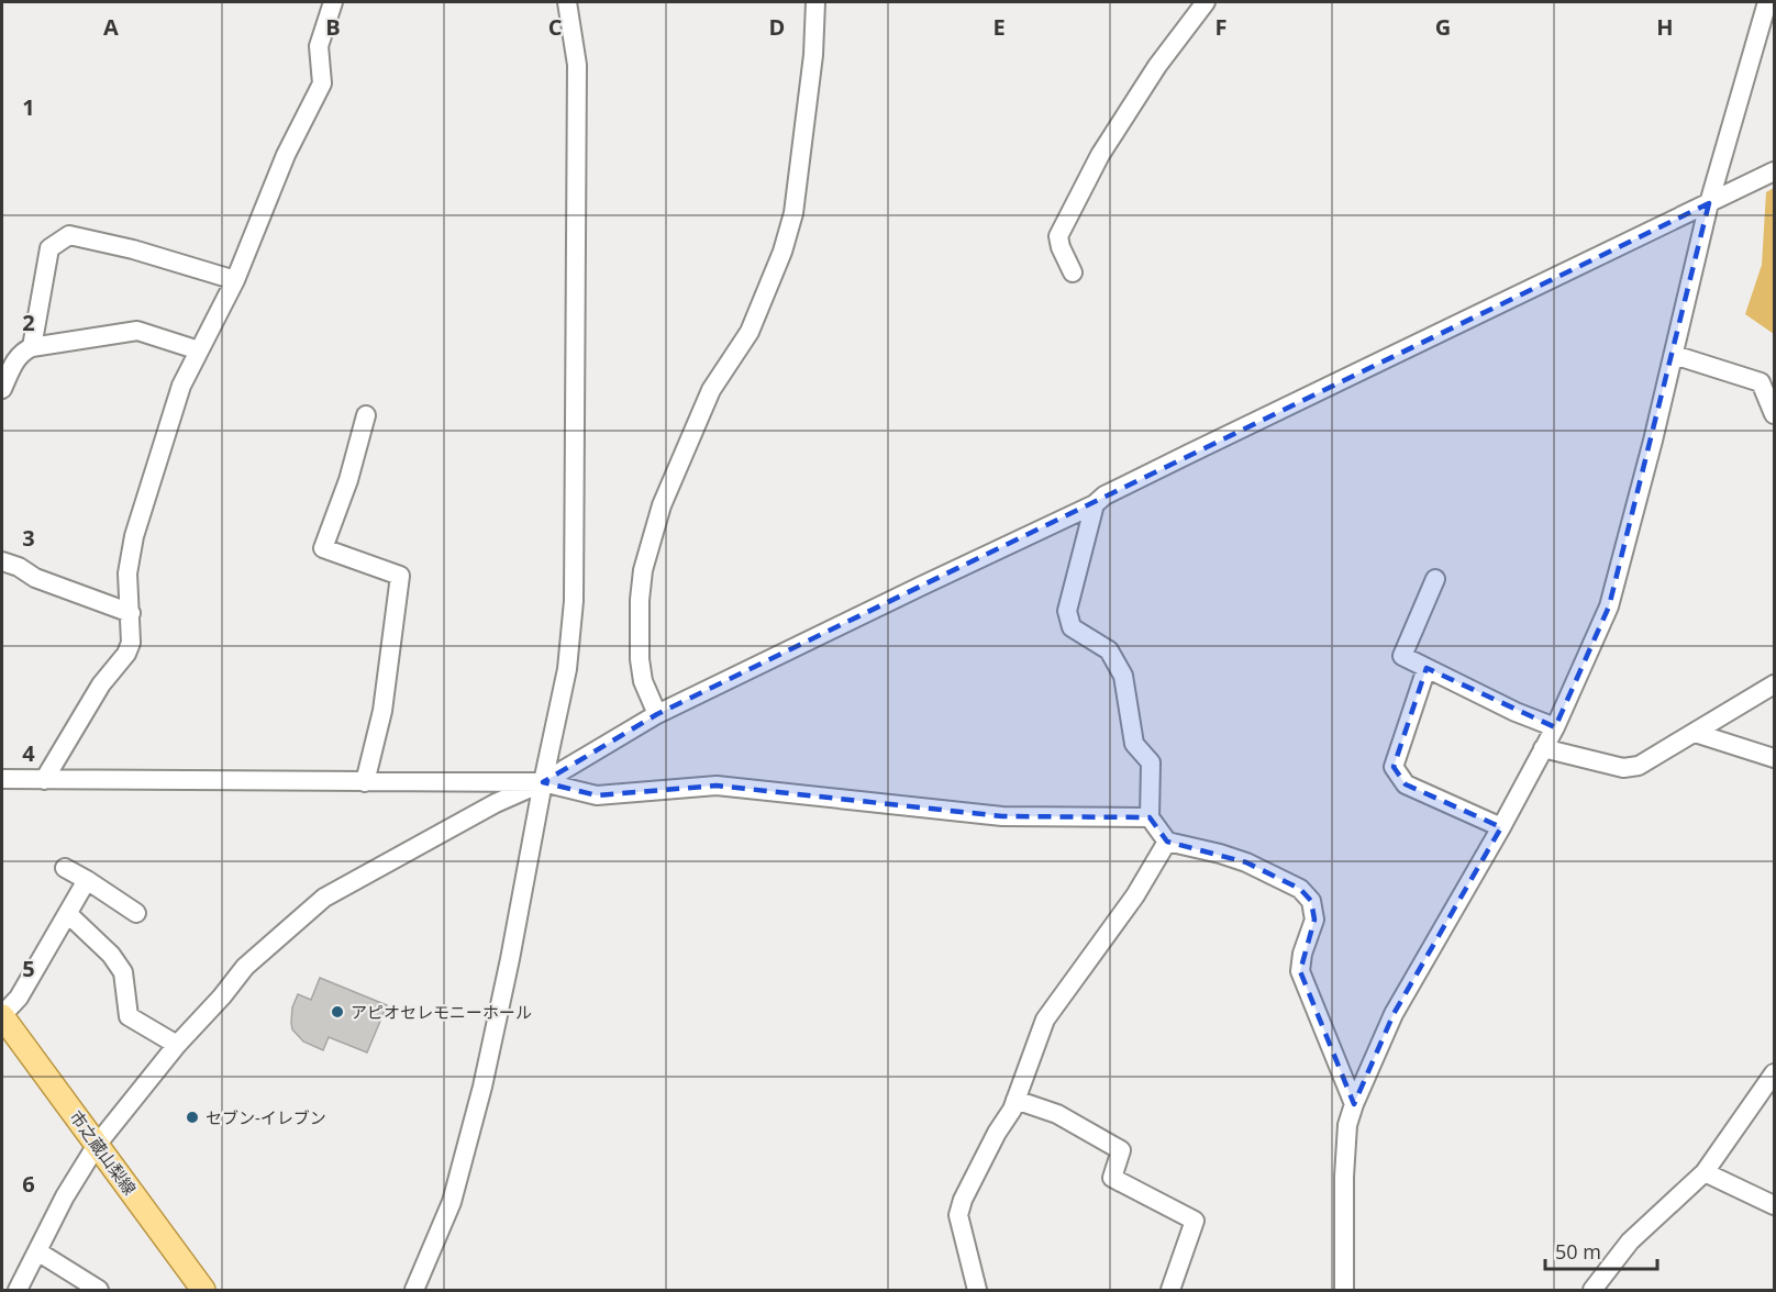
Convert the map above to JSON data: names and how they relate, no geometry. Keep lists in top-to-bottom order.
{
  "streets": {
    "main road": ["市之蔵山梨線"]
  },
  "places": ["アピオセレモニーホール", "セブン-イレブン"],
  "scale_bar": "50 m",
  "grid": {
    "columns": [
      "A",
      "B",
      "C",
      "D",
      "E",
      "F",
      "G",
      "H"
    ],
    "rows": [
      "1",
      "2",
      "3",
      "4",
      "5",
      "6"
    ]
  }
}
